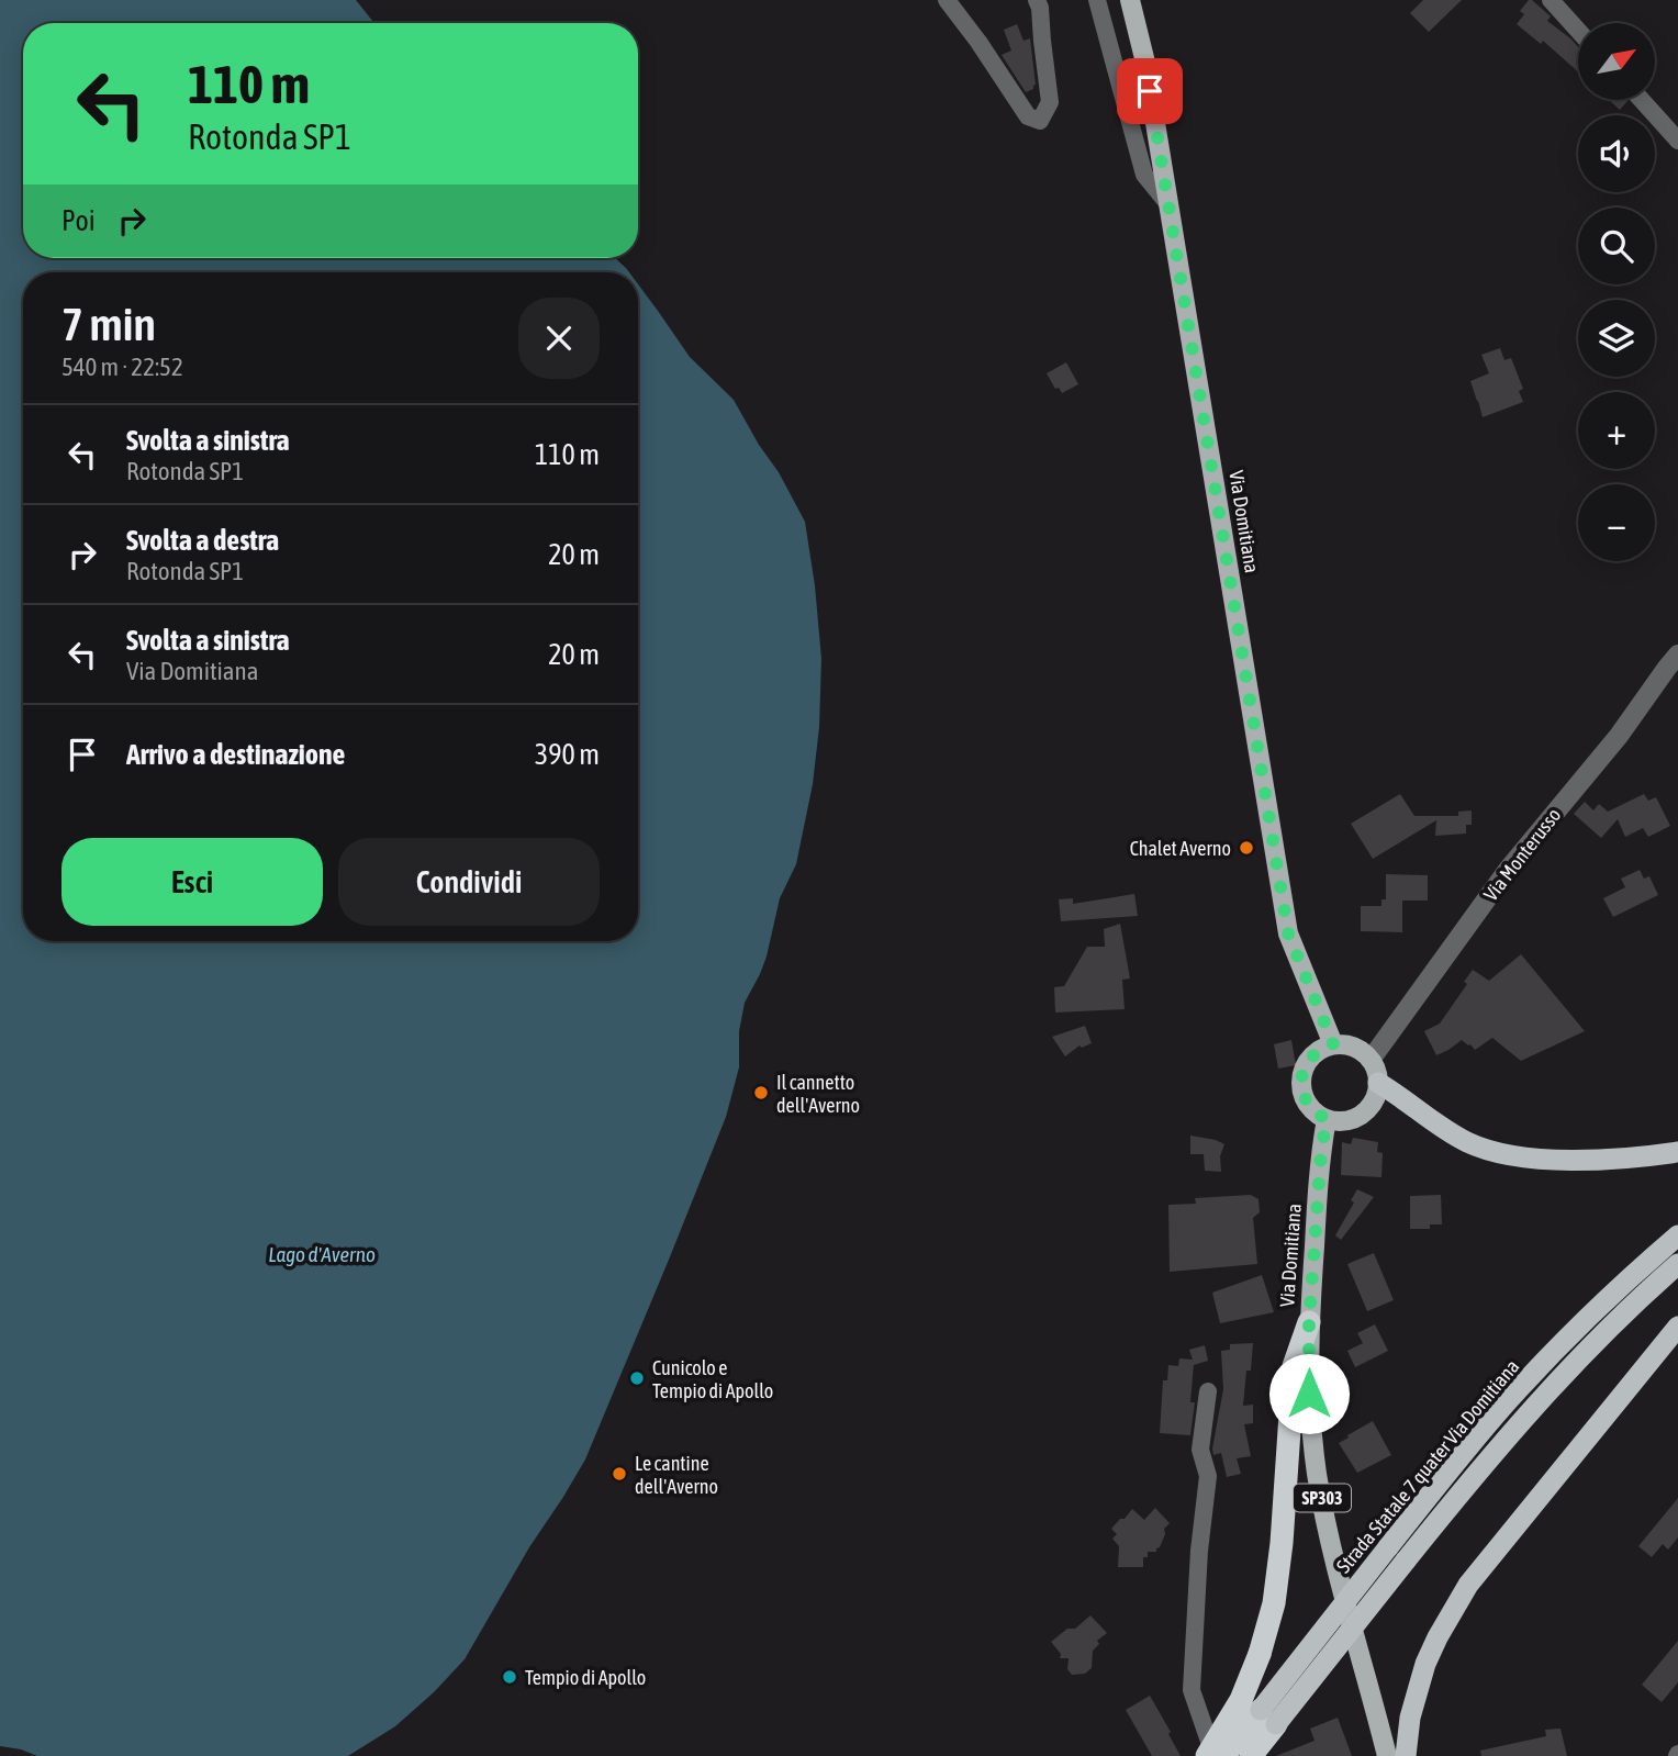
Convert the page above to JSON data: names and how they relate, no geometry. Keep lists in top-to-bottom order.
{
  "streets": {
    "highway": ["Strada Statale 7 quater Via Domitiana"],
    "main road": ["Via Domitiana", "SP303"],
    "street": ["Via Monterusso"]
  },
  "crossings": [
    ["Via Domitiana", "Via Monterusso"]
  ],
  "water": ["Lago d'Averno"],
  "places": [
    "Chalet Averno",
    "Il cannetto dell'Averno",
    "Cunicolo e Tempio di Apollo",
    "Le cantine dell'Averno",
    "Tempio di Apollo"
  ],
  "north": "top right",
  "page": {
    "map_buttons": ["+", "−"],
    "turn": ["110 m", "Rotonda SP1"],
    "then": "Poi",
    "heading": ["7 min", "540 m · 22:52"],
    "list": [
      {
        "name": "Svolta a sinistra",
        "note": "Rotonda SP1",
        "value": "110 m"
      },
      {
        "name": "Svolta a destra",
        "note": "Rotonda SP1",
        "value": "20 m"
      },
      {
        "name": "Svolta a sinistra",
        "note": "Via Domitiana",
        "value": "20 m"
      },
      {
        "name": "Arrivo a destinazione",
        "value": "390 m"
      }
    ],
    "buttons": ["Esci", "Condividi"]
  }
}
